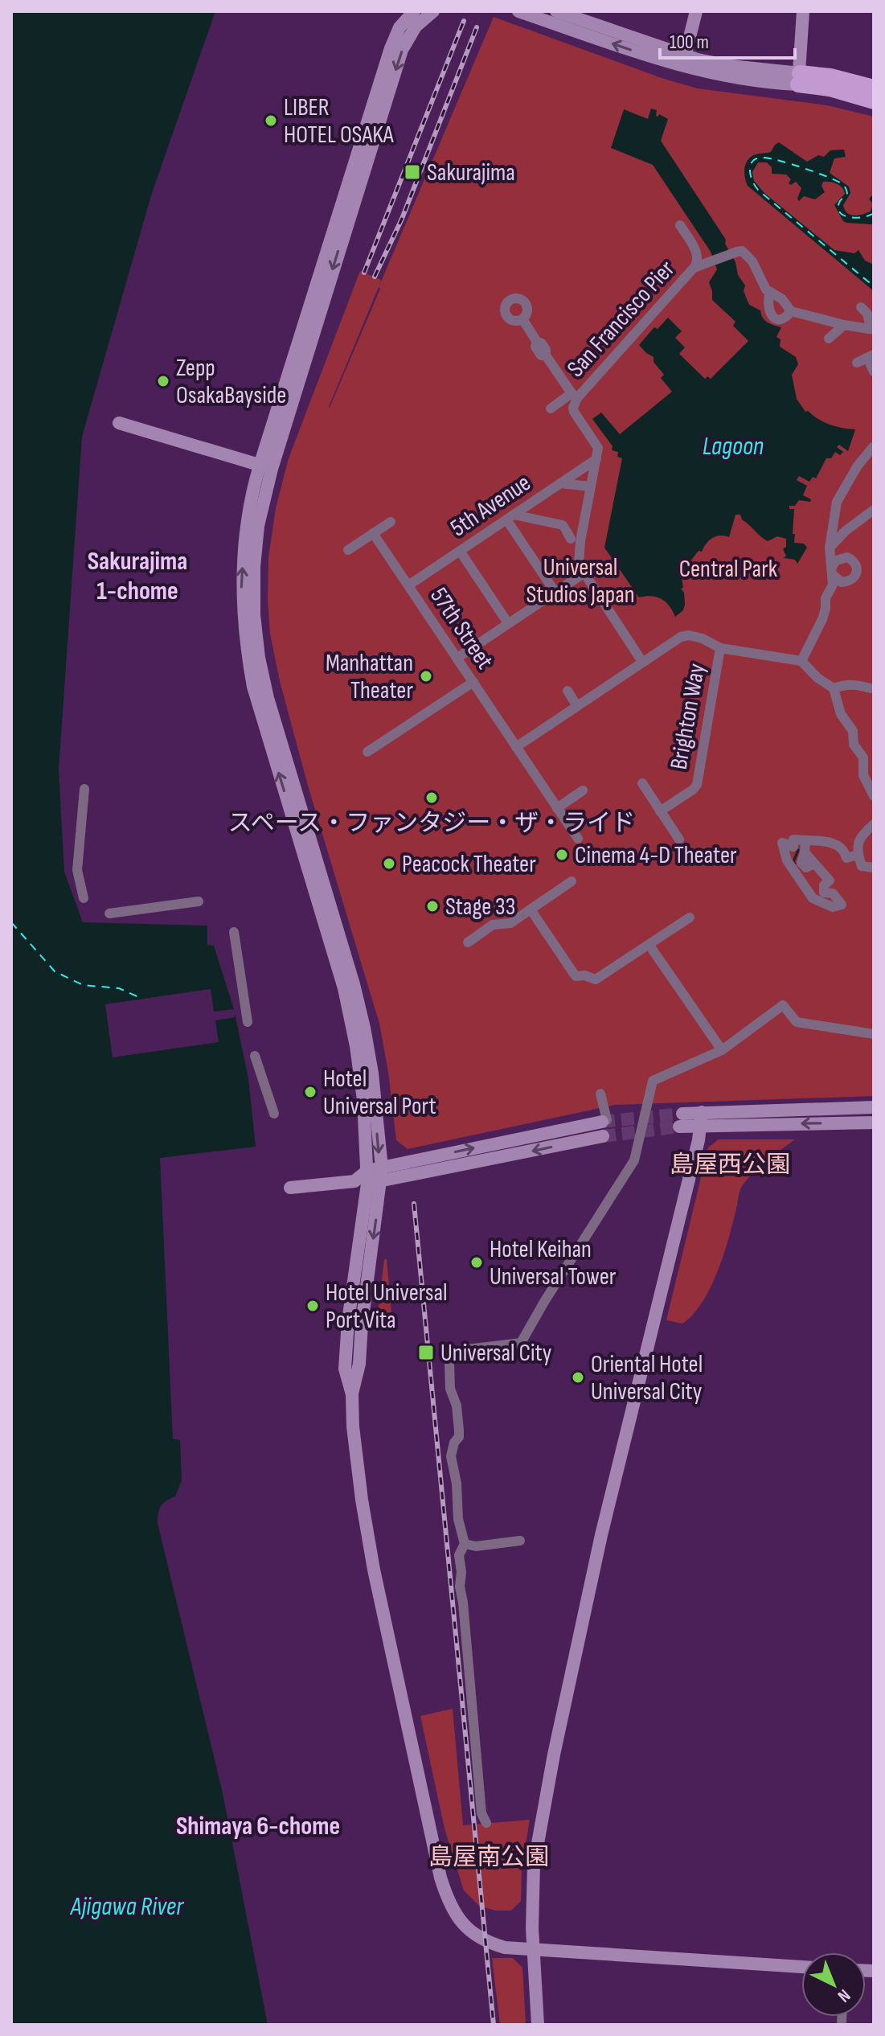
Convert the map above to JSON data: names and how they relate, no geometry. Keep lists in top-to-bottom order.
{
  "streets": {
    "street": [
      "San Francisco Pier",
      "5th Avenue",
      "57th Street",
      "Brighton Way"
    ]
  },
  "crossings": [
    ["5th Avenue", "57th Street"]
  ],
  "districts": ["Sakurajima 1-chome", "Shimaya 6-chome"],
  "water": ["Lagoon", "Ajigawa River"],
  "parks": [
    "Universal Studios Japan",
    "Central Park",
    "島屋西公園",
    "島屋南公園"
  ],
  "places": {
    "other": [
      "LIBER HOTEL OSAKA",
      "Zepp OsakaBayside",
      "Manhattan Theater",
      "スペース・ファンタジー・ザ・ライド",
      "Cinema 4-D Theater",
      "Peacock Theater",
      "Stage 33",
      "Hotel Universal Port",
      "Hotel Keihan Universal Tower",
      "Hotel Universal Port Vita",
      "Oriental Hotel Universal City"
    ],
    "transit": ["Sakurajima", "Universal City"]
  },
  "scale_bar": "100 m",
  "north": "bottom right"
}
